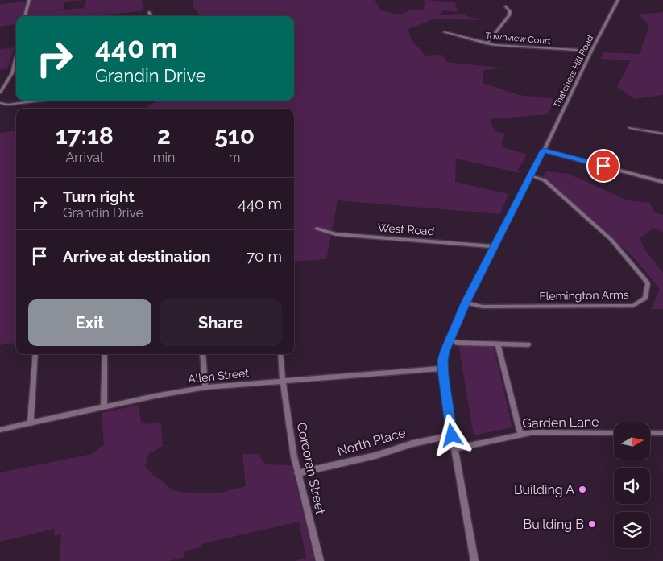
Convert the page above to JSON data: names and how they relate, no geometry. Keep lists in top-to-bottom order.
{
  "streets": {
    "street": [
      "Townview Court",
      "Thatchers Hill Road",
      "West Road",
      "Flemington Arms",
      "Allen Street",
      "Garden Lane",
      "North Place",
      "Corcoran Street"
    ]
  },
  "crossings": [
    ["Townview Court", "Thatchers Hill Road"],
    ["Thatchers Hill Road", "West Road"],
    ["Thatchers Hill Road", "Flemington Arms"],
    ["Thatchers Hill Road", "Allen Street"],
    ["Thatchers Hill Road", "Garden Lane"],
    ["Thatchers Hill Road", "North Place"],
    ["Allen Street", "Corcoran Street"],
    ["North Place", "Corcoran Street"]
  ],
  "places": ["Building A", "Building B"],
  "north": "right",
  "page": {
    "turn": ["440 m", "Grandin Drive"],
    "eta": [
      "17:18",
      "Arrival",
      "2",
      "min",
      "510",
      "m"
    ],
    "list": [
      {
        "name": "Turn right",
        "note": "Grandin Drive",
        "value": "440 m"
      },
      {
        "name": "Arrive at destination",
        "value": "70 m"
      }
    ],
    "buttons": ["Exit", "Share"]
  }
}
